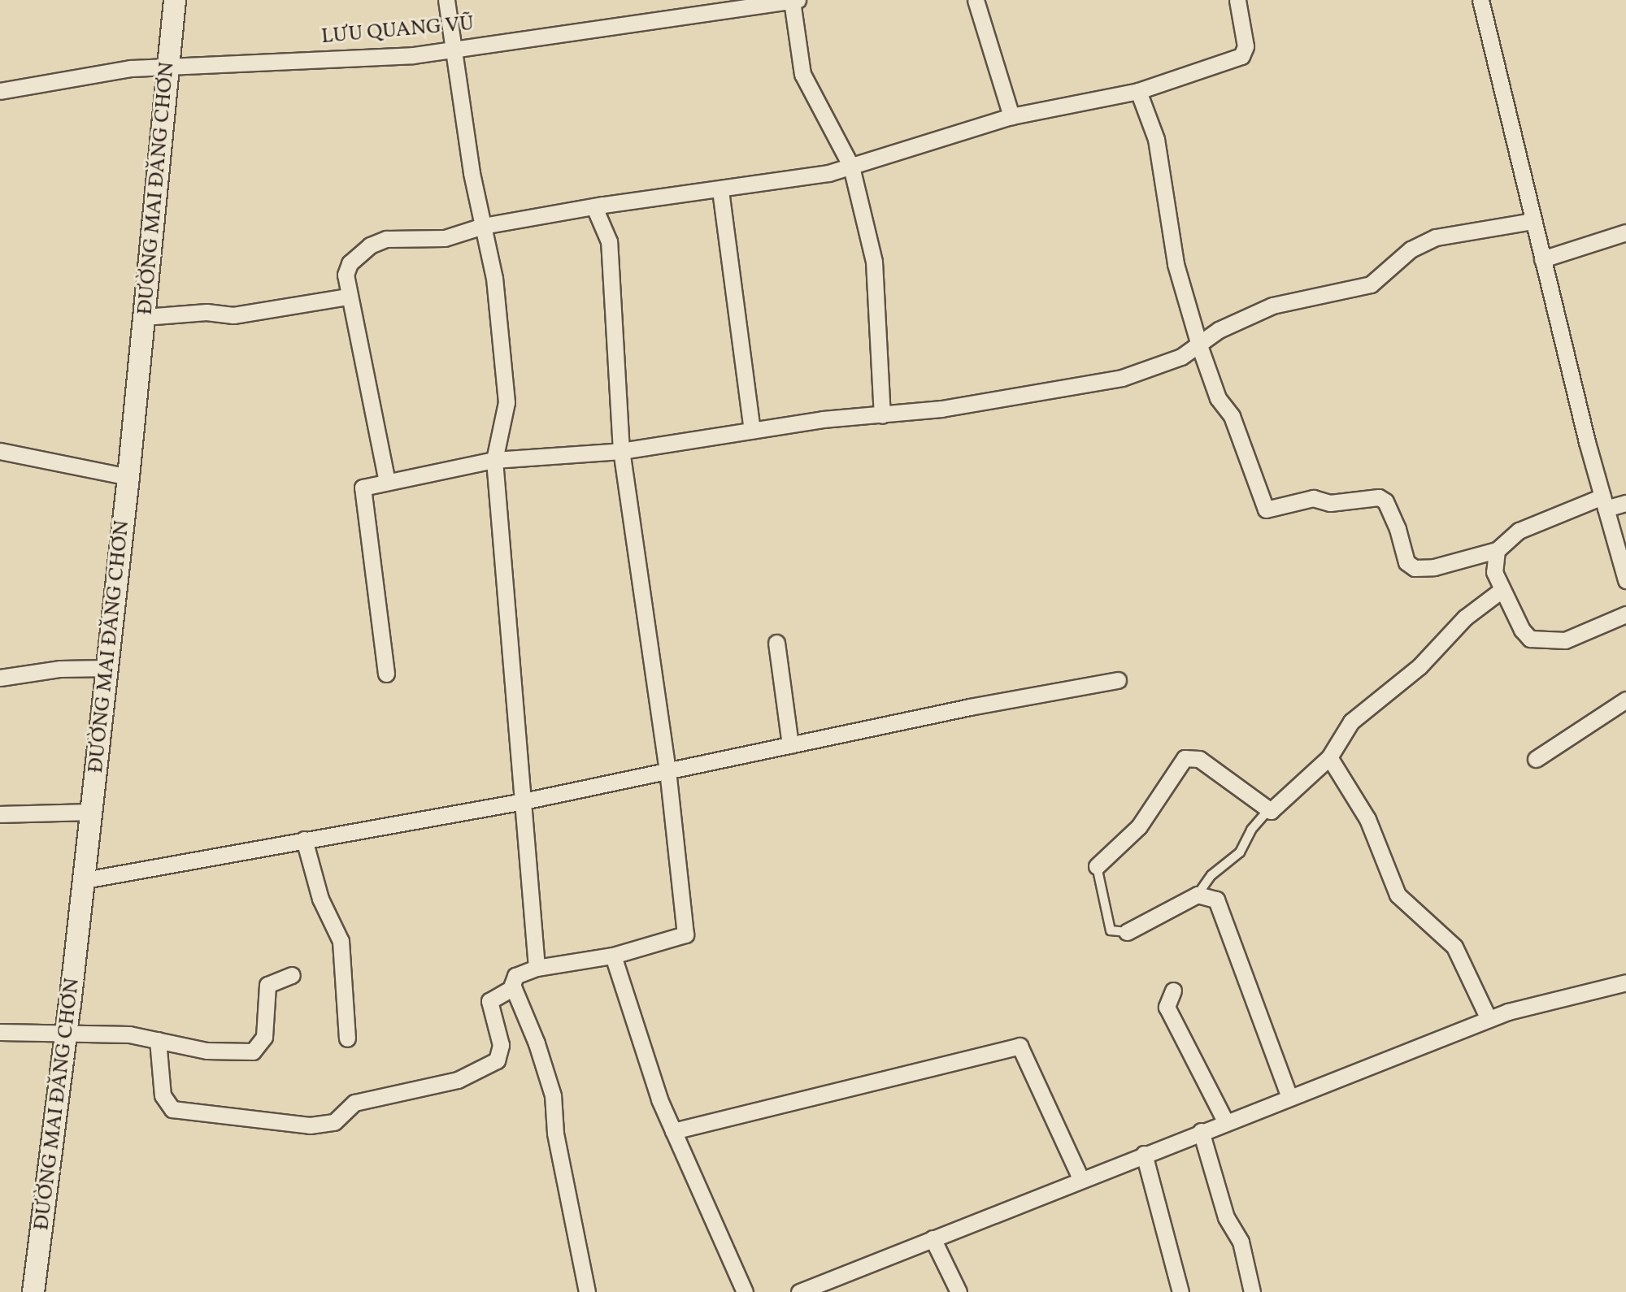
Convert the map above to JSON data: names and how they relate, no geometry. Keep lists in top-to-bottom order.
{
  "streets": {
    "main road": ["ĐƯỜNG MAI ĐĂNG CHƠN"],
    "street": ["LƯU QUANG VŨ"]
  },
  "crossings": [
    ["LƯU QUANG VŨ", "ĐƯỜNG MAI ĐĂNG CHƠN"]
  ]
}
